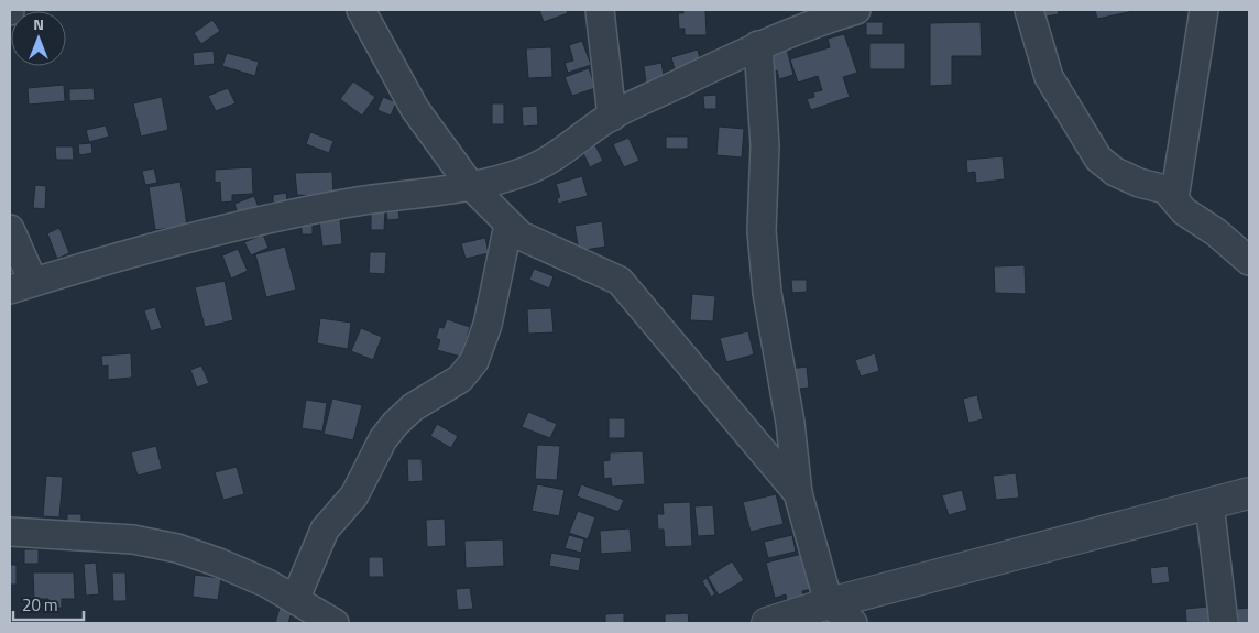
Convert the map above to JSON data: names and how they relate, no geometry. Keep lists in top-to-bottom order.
{
  "scale_bar": "20 m",
  "north": "top"
}
